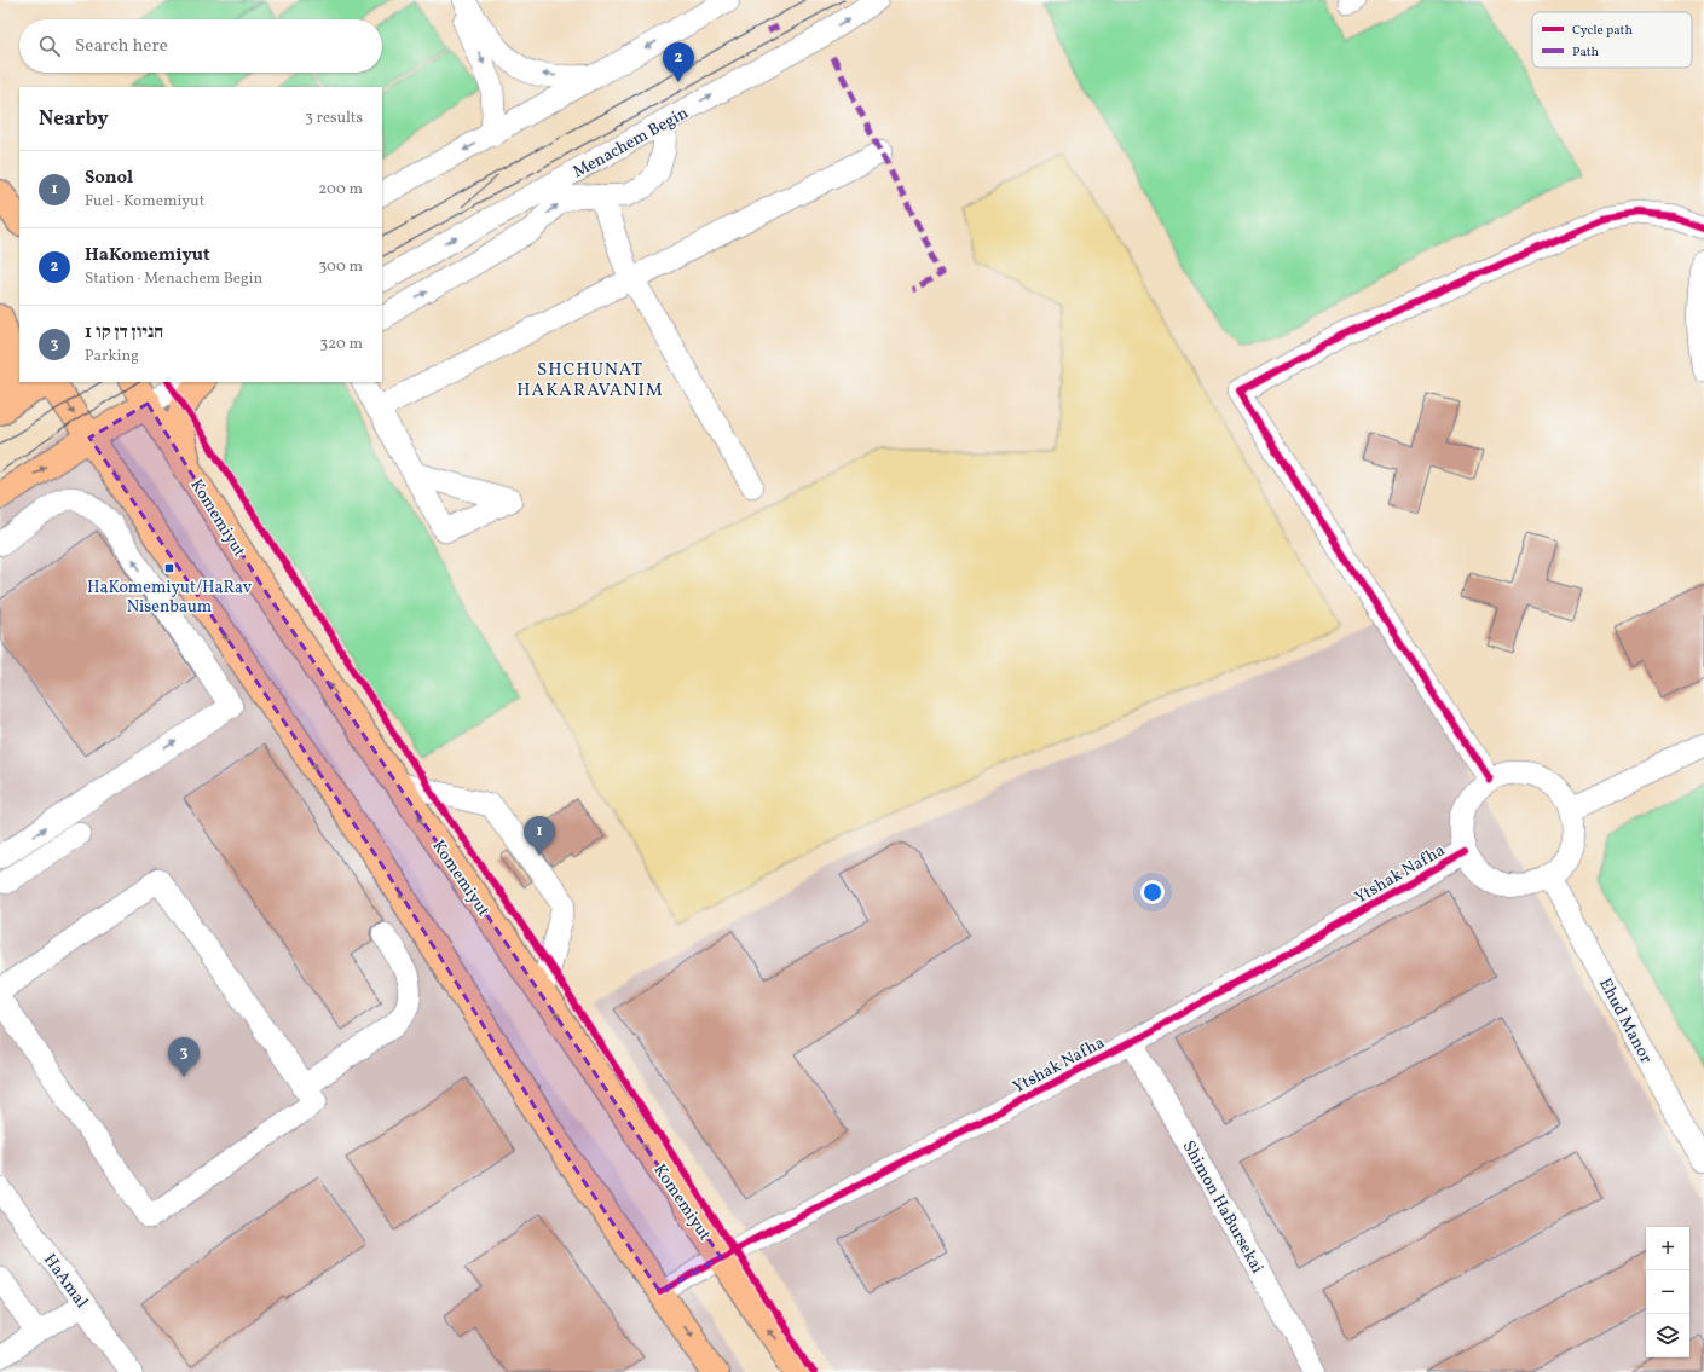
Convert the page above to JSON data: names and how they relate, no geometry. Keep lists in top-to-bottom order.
{
  "streets": {
    "main road": ["Komemiyut"],
    "street": [
      "Menachem Begin",
      "Ytshak Nafha",
      "Ehud Manor",
      "Shimon HaBursekai",
      "HaAmal"
    ]
  },
  "crossings": [
    ["Komemiyut", "Ytshak Nafha"],
    ["Ytshak Nafha", "Ehud Manor"],
    ["Ytshak Nafha", "Shimon HaBursekai"]
  ],
  "districts": ["SHCHUNAT HAKARAVANIM"],
  "places": {
    "transit": ["HaKomemiyut/HaRav Nisenbaum"]
  },
  "legend": ["Cycle path", "Path"],
  "page": {
    "search": "Search here",
    "pins": ["2", "1", "3"],
    "heading": ["Nearby", "3 results"],
    "list": [
      {
        "mark": "1",
        "name": "Sonol",
        "note": "Fuel · Komemiyut",
        "value": "200 m"
      },
      {
        "mark": "2",
        "name": "HaKomemiyut",
        "note": "Station · Menachem Begin",
        "value": "300 m"
      },
      {
        "mark": "3",
        "name": "חניון דן קו 1",
        "note": "Parking",
        "value": "320 m"
      }
    ],
    "map_buttons": ["+", "−"]
  }
}
